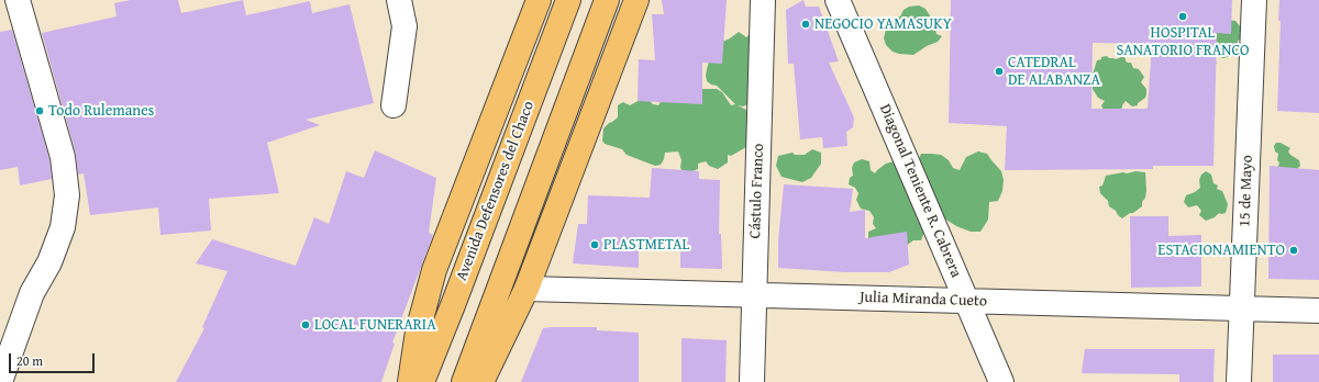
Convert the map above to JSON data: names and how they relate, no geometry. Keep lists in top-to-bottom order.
{
  "streets": {
    "highway": ["Avenida Defensores del Chaco"],
    "street": [
      "Cástulo Franco",
      "Diagonal Teniente R. Cabrera",
      "15 de Mayo",
      "Julia Miranda Cueto"
    ]
  },
  "crossings": [
    ["Cástulo Franco", "Julia Miranda Cueto"],
    ["Diagonal Teniente R. Cabrera", "Julia Miranda Cueto"],
    ["15 de Mayo", "Julia Miranda Cueto"]
  ],
  "places": [
    "HOSPITAL SANATORIO FRANCO",
    "NEGOCIO YAMASUKY",
    "CATEDRAL DE ALABANZA",
    "Todo Rulemanes",
    "PLASTMETAL",
    "ESTACIONAMIENTO",
    "LOCAL FUNERARIA"
  ],
  "scale_bar": "20 m"
}
